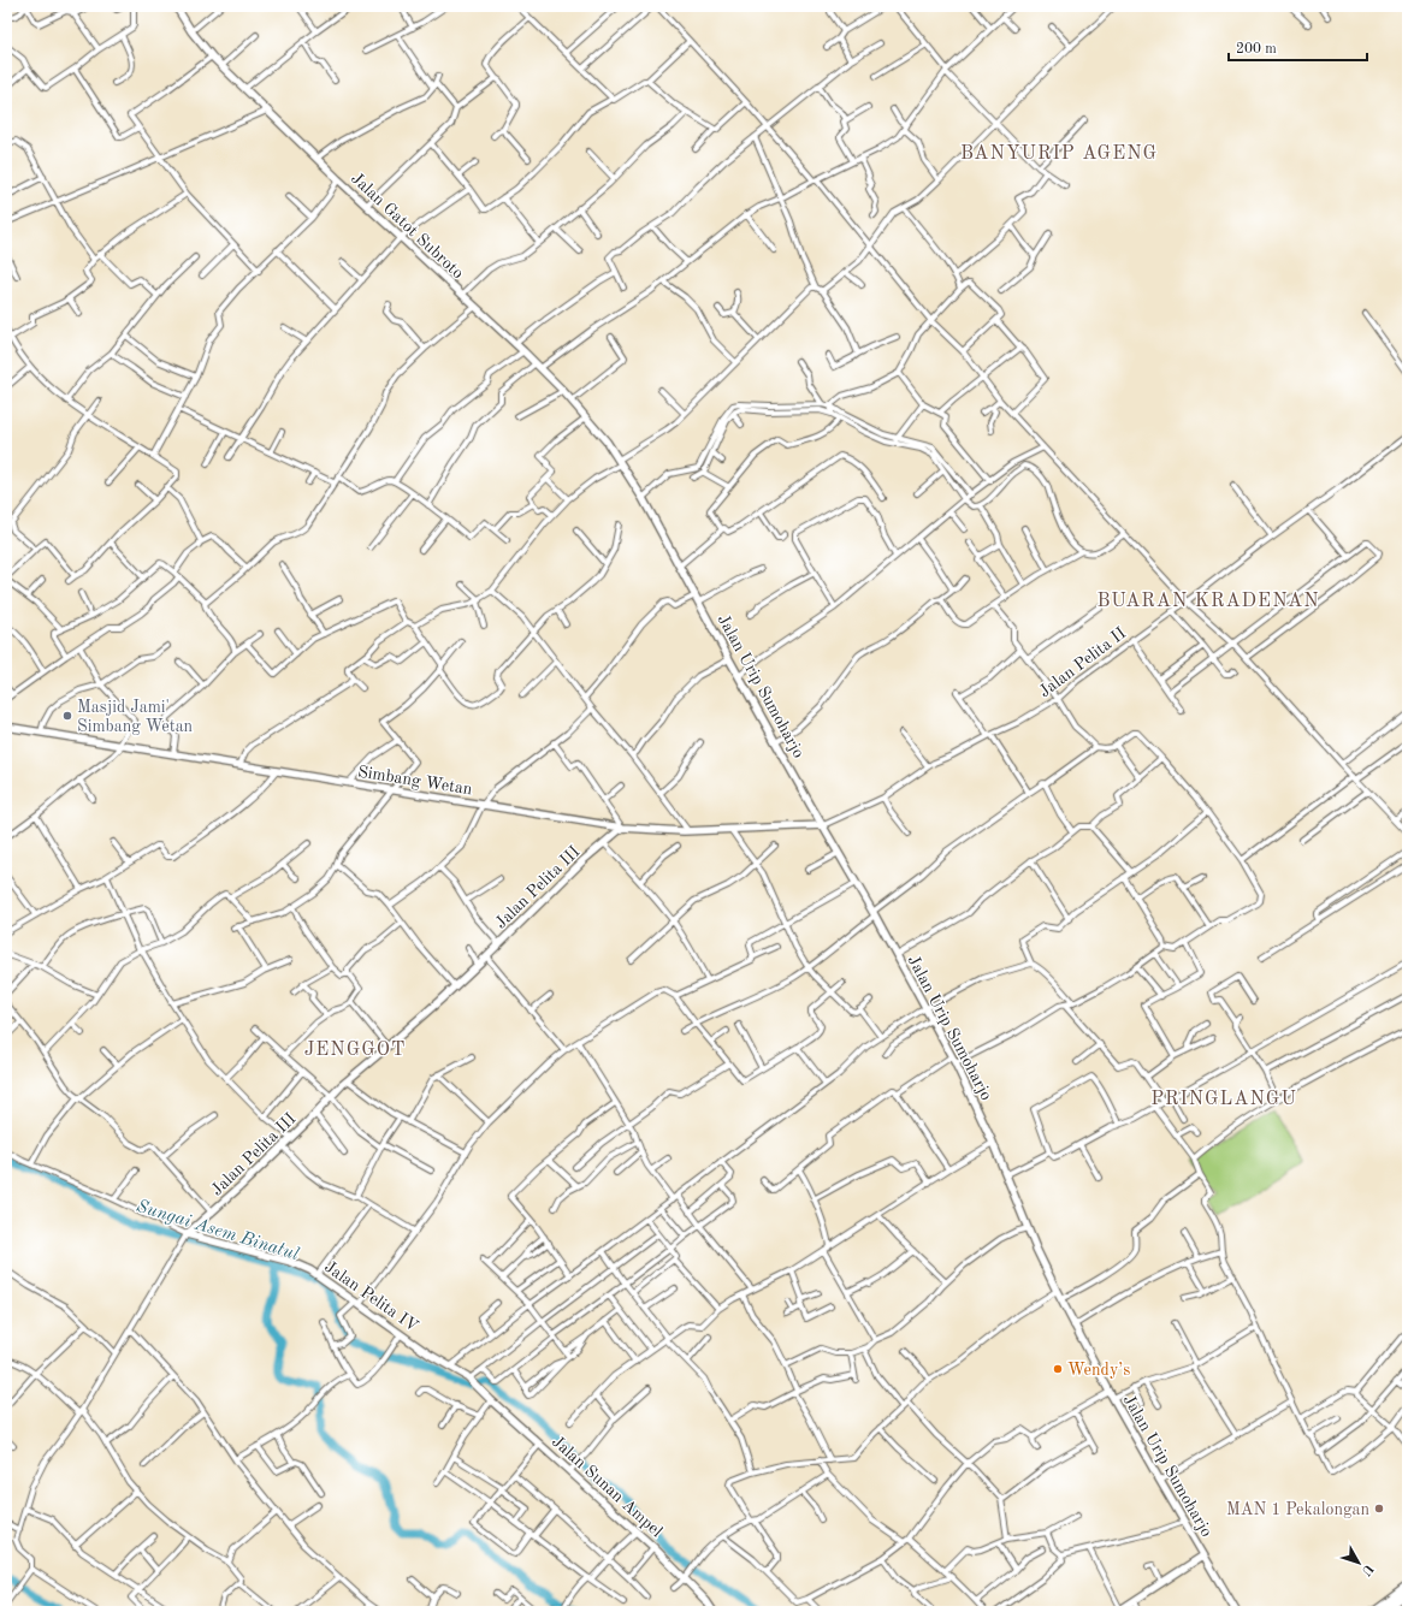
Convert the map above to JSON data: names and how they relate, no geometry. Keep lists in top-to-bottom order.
{
  "streets": {
    "street": [
      "Jalan Gatot Subroto",
      "Jalan Pelita II",
      "Jalan Urip Sumoharjo",
      "Simbang Wetan",
      "Jalan Pelita III",
      "Jalan Pelita IV",
      "Jalan Sunan Ampel"
    ]
  },
  "crossings": [
    ["Jalan Gatot Subroto", "Jalan Urip Sumoharjo"],
    ["Jalan Pelita II", "Jalan Urip Sumoharjo"],
    ["Jalan Pelita II", "Simbang Wetan"],
    ["Jalan Urip Sumoharjo", "Simbang Wetan"],
    ["Simbang Wetan", "Jalan Pelita III"],
    ["Jalan Pelita III", "Jalan Pelita IV"],
    ["Jalan Pelita IV", "Jalan Sunan Ampel"]
  ],
  "districts": [
    "BANYURIP AGENG",
    "BUARAN KRADENAN",
    "JENGGOT",
    "PRINGLANGU"
  ],
  "water": ["Sungai Asem Binatul"],
  "places": ["Masjid Jami' Simbang Wetan", "Wendy’s", "MAN 1 Pekalongan"],
  "scale_bar": "200 m",
  "north": "bottom right"
}
